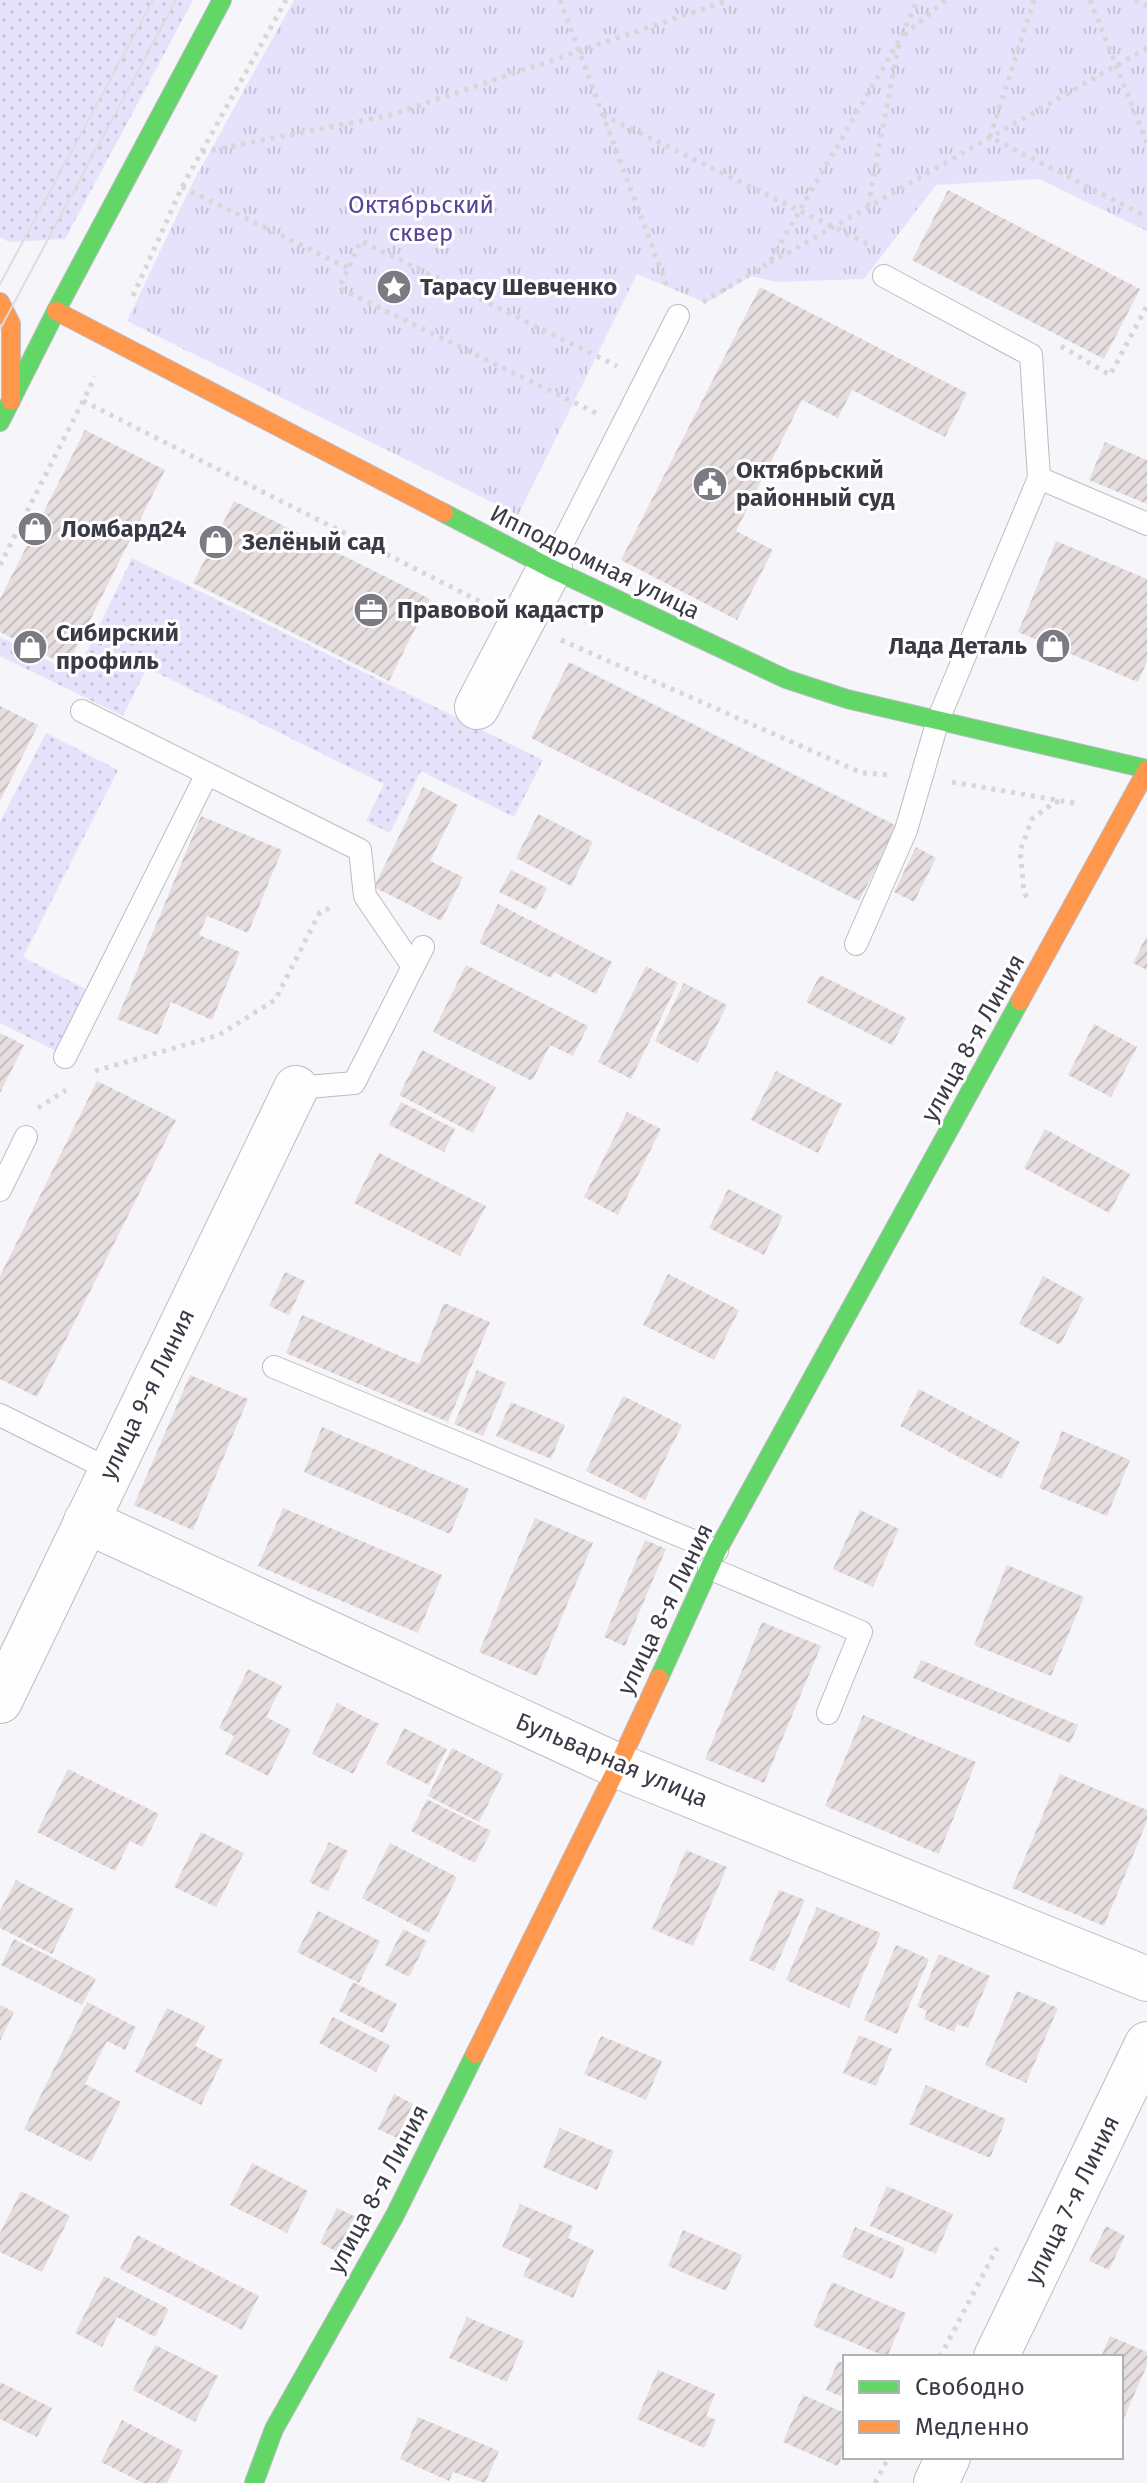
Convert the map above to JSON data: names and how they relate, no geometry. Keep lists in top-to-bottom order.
{
  "streets": {
    "street": [
      "Ипподромная улица",
      "улица 8-я Линия",
      "улица 9-я Линия",
      "Бульварная улица",
      "улица 7-я Линия"
    ]
  },
  "crossings": [
    ["Ипподромная улица", "улица 8-я Линия"],
    ["улица 8-я Линия", "Бульварная улица"],
    ["улица 9-я Линия", "Бульварная улица"]
  ],
  "parks": ["Октябрьский сквер"],
  "places": {
    "place": ["Тарасу Шевченко"],
    "public building": ["Октябрьский районный суд"],
    "shop": [
      "Ломбард24",
      "Зелёный сад",
      "Лада Деталь",
      "Сибирский профиль"
    ],
    "office": ["Правовой кадастр"]
  },
  "legend": ["Свободно", "Медленно"]
}
